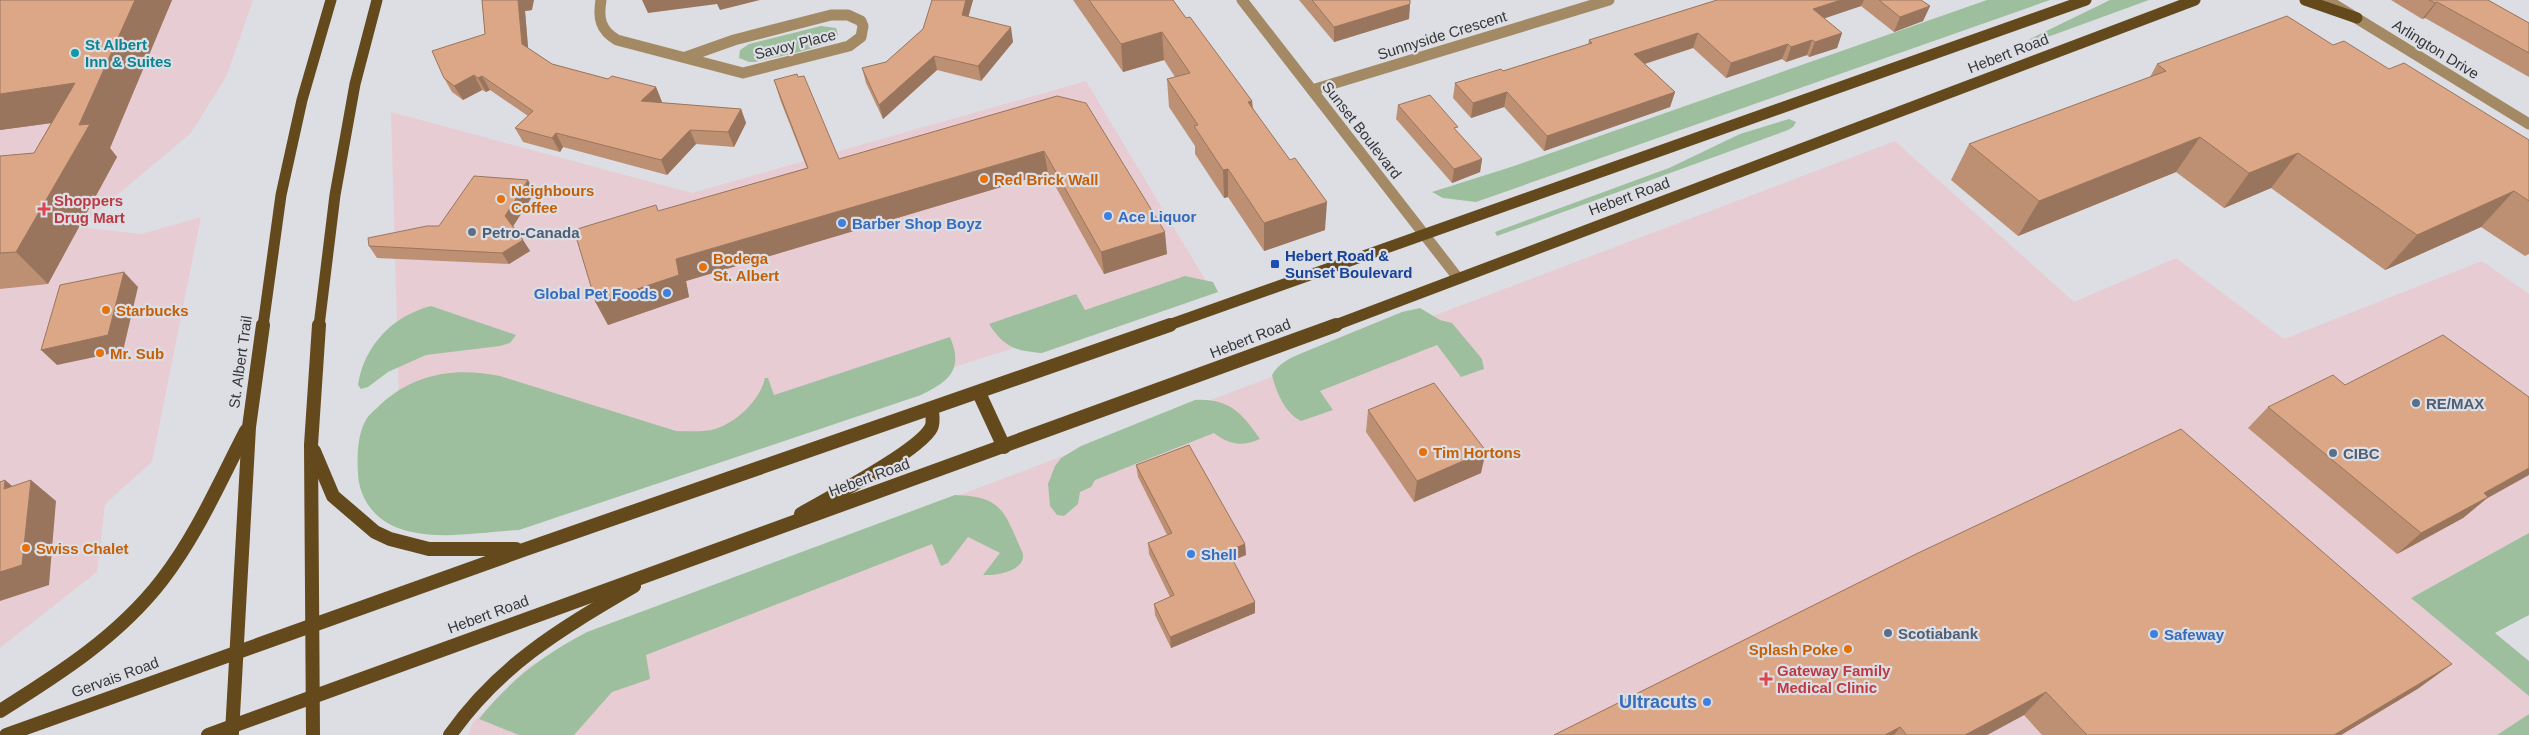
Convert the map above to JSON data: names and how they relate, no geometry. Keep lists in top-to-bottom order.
{
  "streets": {
    "main road": ["Hebert Road", "St. Albert Trail", "Gervais Road"],
    "street": [
      "Sunnyside Crescent",
      "Savoy Place",
      "Arlington Drive",
      "Sunset Boulevard"
    ]
  },
  "crossings": [
    ["Sunnyside Crescent", "Sunset Boulevard"],
    ["Hebert Road", "Sunset Boulevard"],
    ["Hebert Road", "St. Albert Trail"],
    ["Hebert Road", "Gervais Road"],
    ["St. Albert Trail", "Gervais Road"]
  ],
  "places": {
    "other": [
      "St Albert Inn & Suites",
      "Red Brick Wall",
      "Neighbours Coffee",
      "Ace Liquor",
      "Barber Shop Boyz",
      "Petro-Canada",
      "Bodega St. Albert",
      "Global Pet Foods",
      "Starbucks",
      "Mr. Sub",
      "RE/MAX",
      "Tim Hortons",
      "CIBC",
      "Swiss Chalet",
      "Shell",
      "Scotiabank",
      "Safeway",
      "Splash Poke",
      "Ultracuts"
    ],
    "health": ["Shoppers Drug Mart", "Gateway Family Medical Clinic"],
    "transit": ["Hebert Road & Sunset Boulevard"]
  }
}
